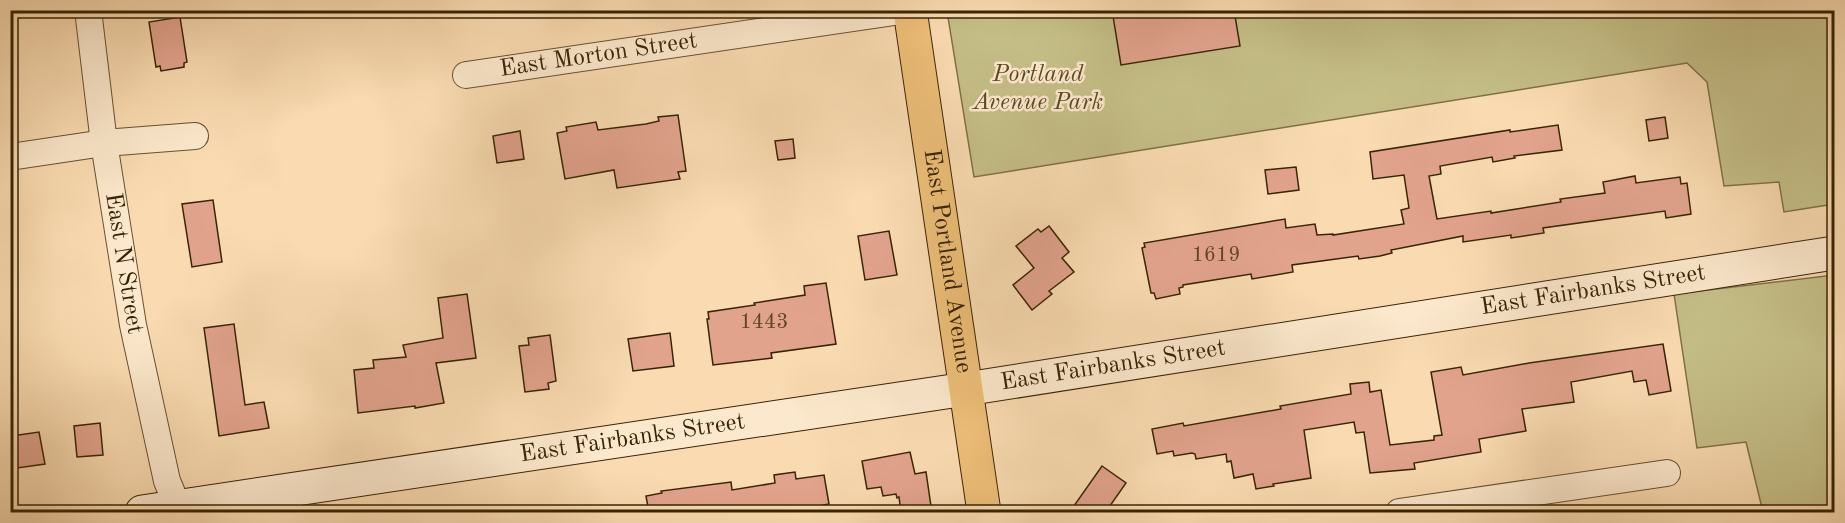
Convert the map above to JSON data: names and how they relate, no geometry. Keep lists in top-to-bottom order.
{
  "streets": {
    "main road": ["East Portland Avenue"],
    "street": ["East Morton Street", "East N Street", "East Fairbanks Street"]
  },
  "crossings": [
    ["East Morton Street", "East Portland Avenue"],
    ["East Portland Avenue", "East Fairbanks Street"],
    ["East N Street", "East Fairbanks Street"]
  ],
  "parks": ["Portland Avenue Park"],
  "house_numbers": ["1619", "1443"]
}
